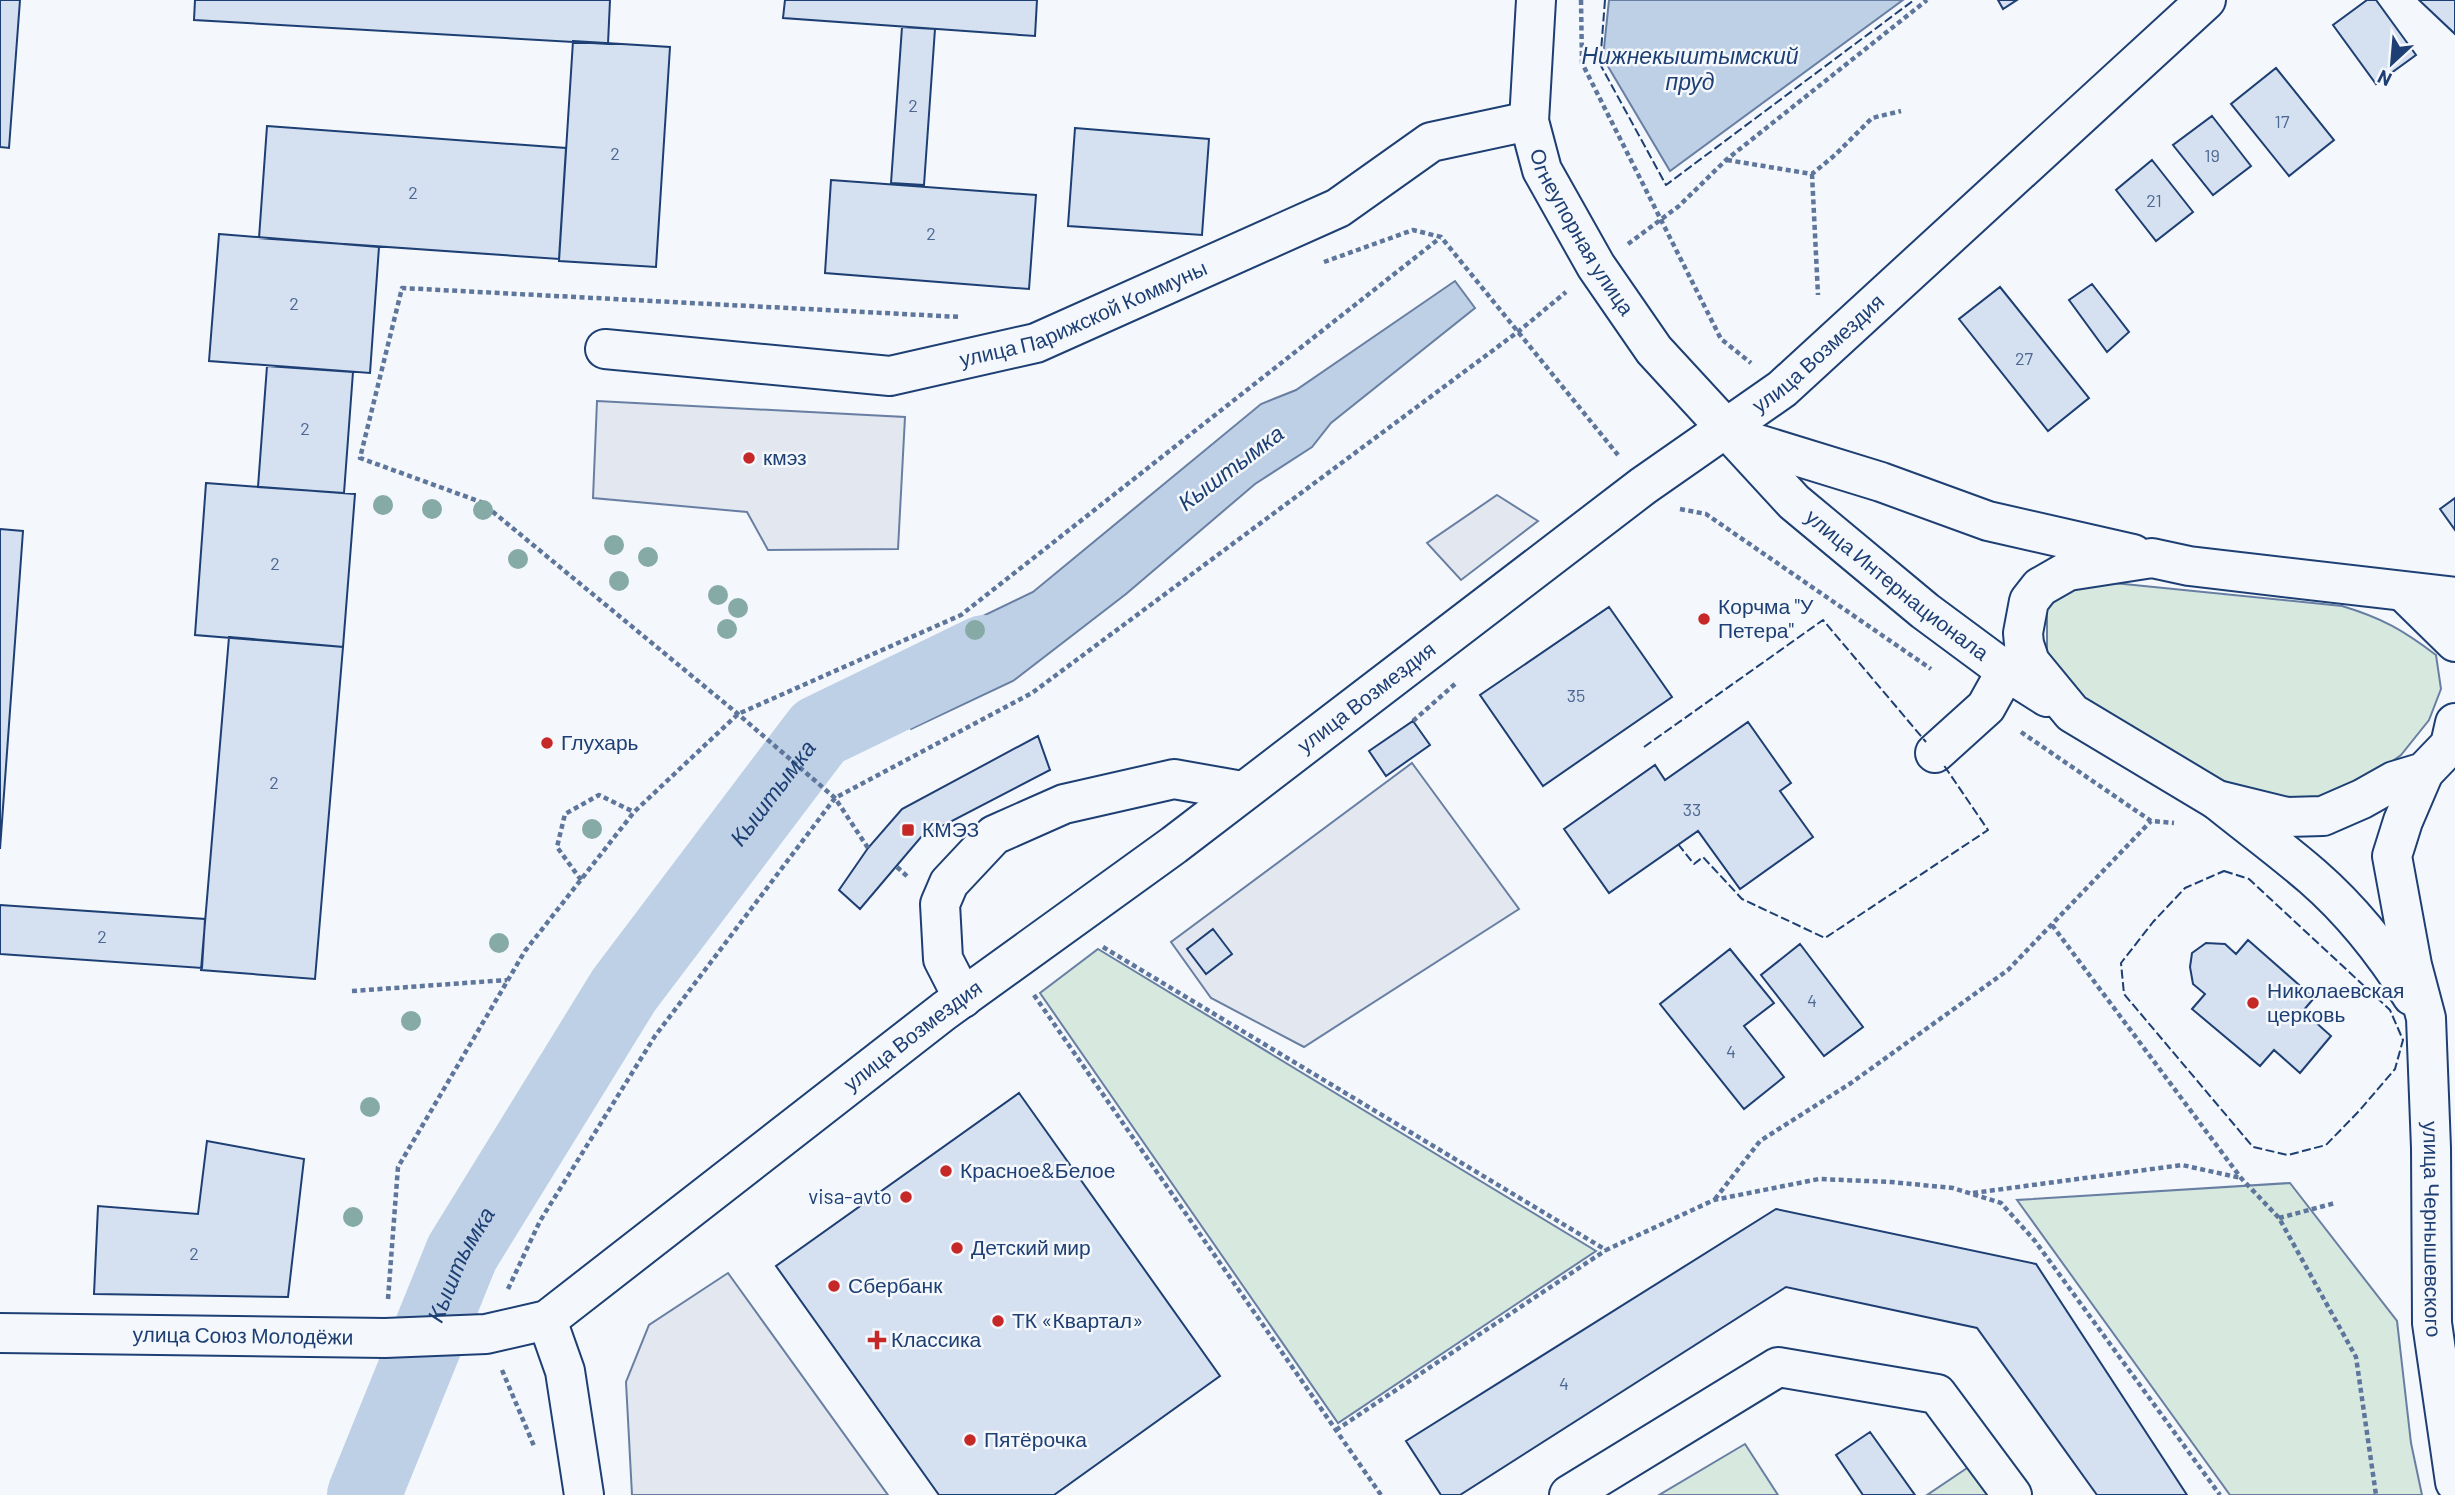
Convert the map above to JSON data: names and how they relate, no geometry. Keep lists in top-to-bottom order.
{
  "streets": {
    "street": [
      "Огнеупорная улица",
      "улица Парижской Коммуны",
      "улица Возмездия",
      "улица Интернационала",
      "улица Чернышевского",
      "улица Союз Молодёжи"
    ]
  },
  "crossings": [
    ["Огнеупорная улица", "улица Парижской Коммуны"],
    ["Огнеупорная улица", "улица Возмездия"],
    ["Огнеупорная улица", "улица Интернационала"],
    ["улица Возмездия", "улица Интернационала"],
    ["улица Возмездия", "улица Союз Молодёжи"]
  ],
  "water": ["Нижнекыштымский пруд", "Кыштымка"],
  "places": {
    "other": [
      "кмэз",
      "Корчма \"У Петера\"",
      "Глухарь",
      "Николаевская церковь",
      "Красное&Белое",
      "visa-avto",
      "Детский мир",
      "Сбербанк",
      "ТК «Квартал»",
      "Пятёрочка"
    ],
    "transit": ["КМЭЗ"],
    "health": ["Классика"]
  },
  "house_numbers": [
    "2",
    "17",
    "2",
    "19",
    "2",
    "21",
    "2",
    "2",
    "27",
    "2",
    "2",
    "35",
    "2",
    "33",
    "2",
    "4",
    "4",
    "2",
    "4"
  ],
  "north": "bottom left"
}
